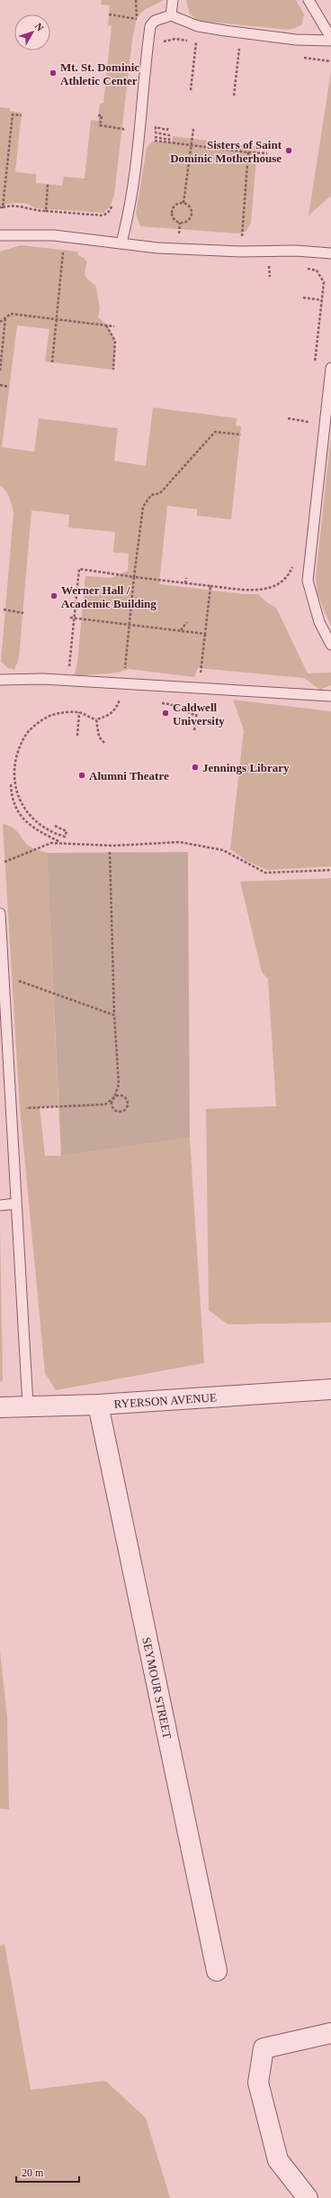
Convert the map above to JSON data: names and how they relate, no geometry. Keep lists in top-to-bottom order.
{
  "streets": {
    "street": ["RYERSON AVENUE", "SEYMOUR STREET"]
  },
  "crossings": [
    ["RYERSON AVENUE", "SEYMOUR STREET"]
  ],
  "places": [
    "Mt. St. Dominic Athletic Center",
    "Sisters of Saint Dominic Motherhouse",
    "Werner Hall / Academic Building",
    "Caldwell University",
    "Jennings Library",
    "Alumni Theatre"
  ],
  "scale_bar": "20 m",
  "north": "top right"
}
